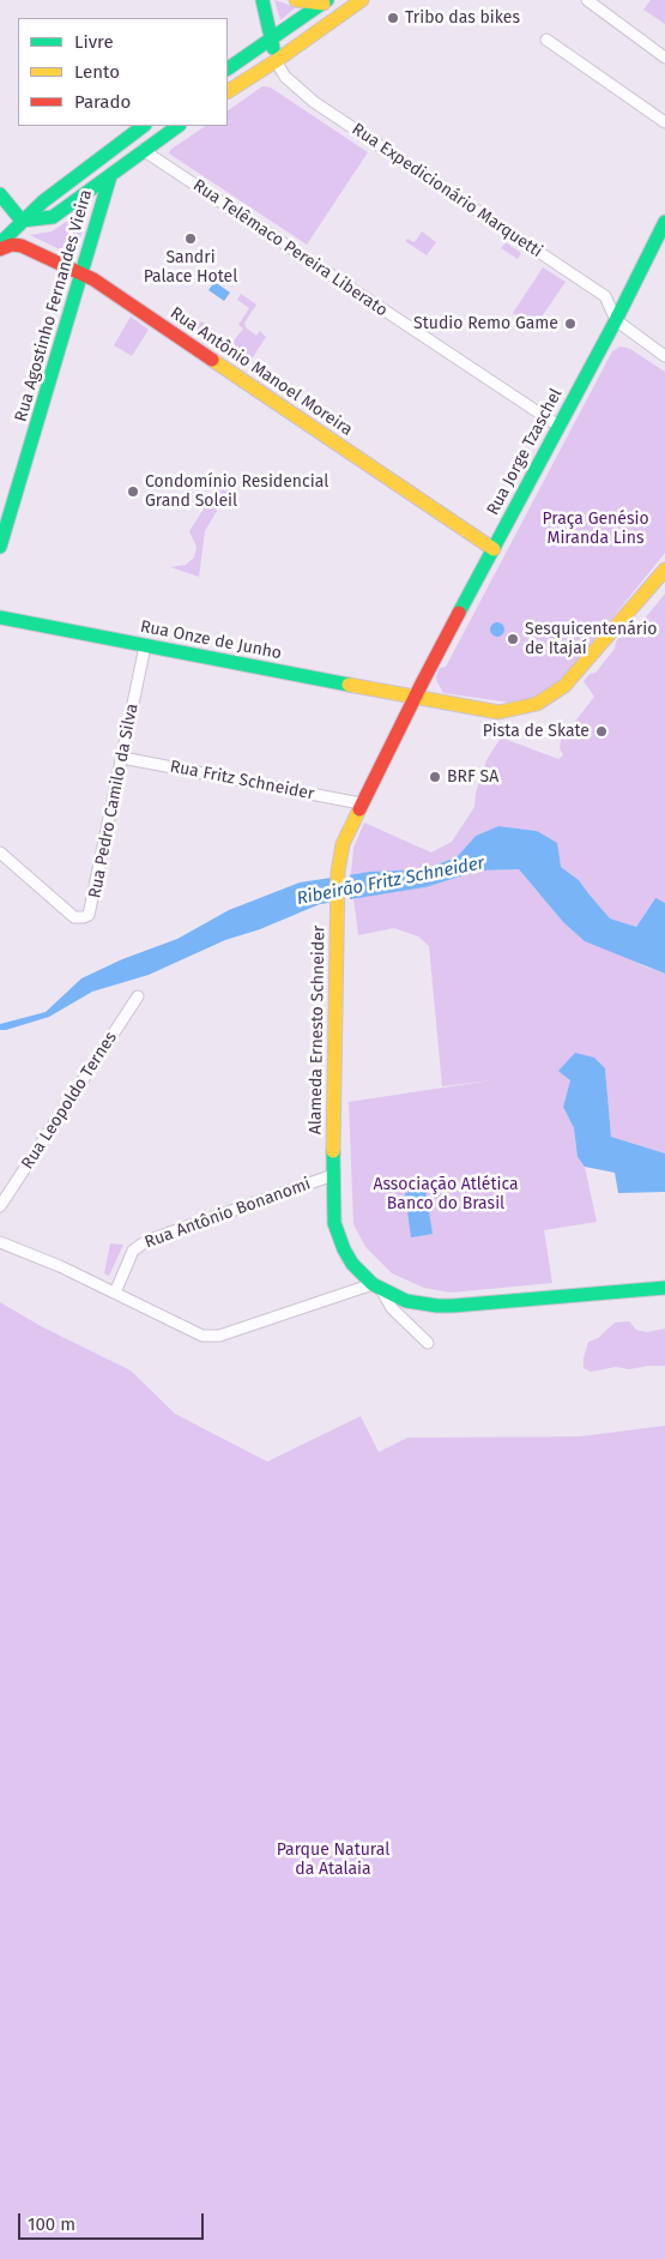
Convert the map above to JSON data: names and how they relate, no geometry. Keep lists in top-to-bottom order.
{
  "streets": {
    "main road": [
      "Rua Agostinho Fernandes Vieira",
      "Rua Antônio Manoel Moreira",
      "Rua Jorge Tzaschel",
      "Rua Onze de Junho",
      "Alameda Ernesto Schneider"
    ],
    "street": [
      "Rua Expedicionário Marquetti",
      "Rua Telêmaco Pereira Liberato",
      "Rua Fritz Schneider",
      "Rua Pedro Camilo da Silva",
      "Rua Leopoldo Ternes",
      "Rua Antônio Bonanomi"
    ]
  },
  "crossings": [
    ["Rua Expedicionário Marquetti", "Rua Jorge Tzaschel"],
    ["Rua Telêmaco Pereira Liberato", "Rua Jorge Tzaschel"],
    ["Rua Agostinho Fernandes Vieira", "Rua Antônio Manoel Moreira"],
    ["Rua Antônio Manoel Moreira", "Rua Jorge Tzaschel"],
    ["Rua Jorge Tzaschel", "Rua Onze de Junho"],
    ["Rua Jorge Tzaschel", "Alameda Ernesto Schneider"],
    ["Rua Onze de Junho", "Rua Pedro Camilo da Silva"],
    ["Rua Onze de Junho", "Alameda Ernesto Schneider"],
    ["Rua Fritz Schneider", "Rua Pedro Camilo da Silva"],
    ["Rua Fritz Schneider", "Alameda Ernesto Schneider"],
    ["Alameda Ernesto Schneider", "Rua Antônio Bonanomi"]
  ],
  "water": ["Ribeirão Fritz Schneider"],
  "parks": ["Praça Genésio Miranda Lins", "Associação Atlética Banco do Brasil", "Parque Natural da Atalaia"],
  "places": [
    "Tribo das bikes",
    "Sandri Palace Hotel",
    "Studio Remo Game",
    "Condomínio Residencial Grand Soleil",
    "Sesquicentenário de Itajaí",
    "Pista de Skate",
    "BRF SA"
  ],
  "legend": ["Livre", "Lento", "Parado"],
  "scale_bar": "100 m"
}
